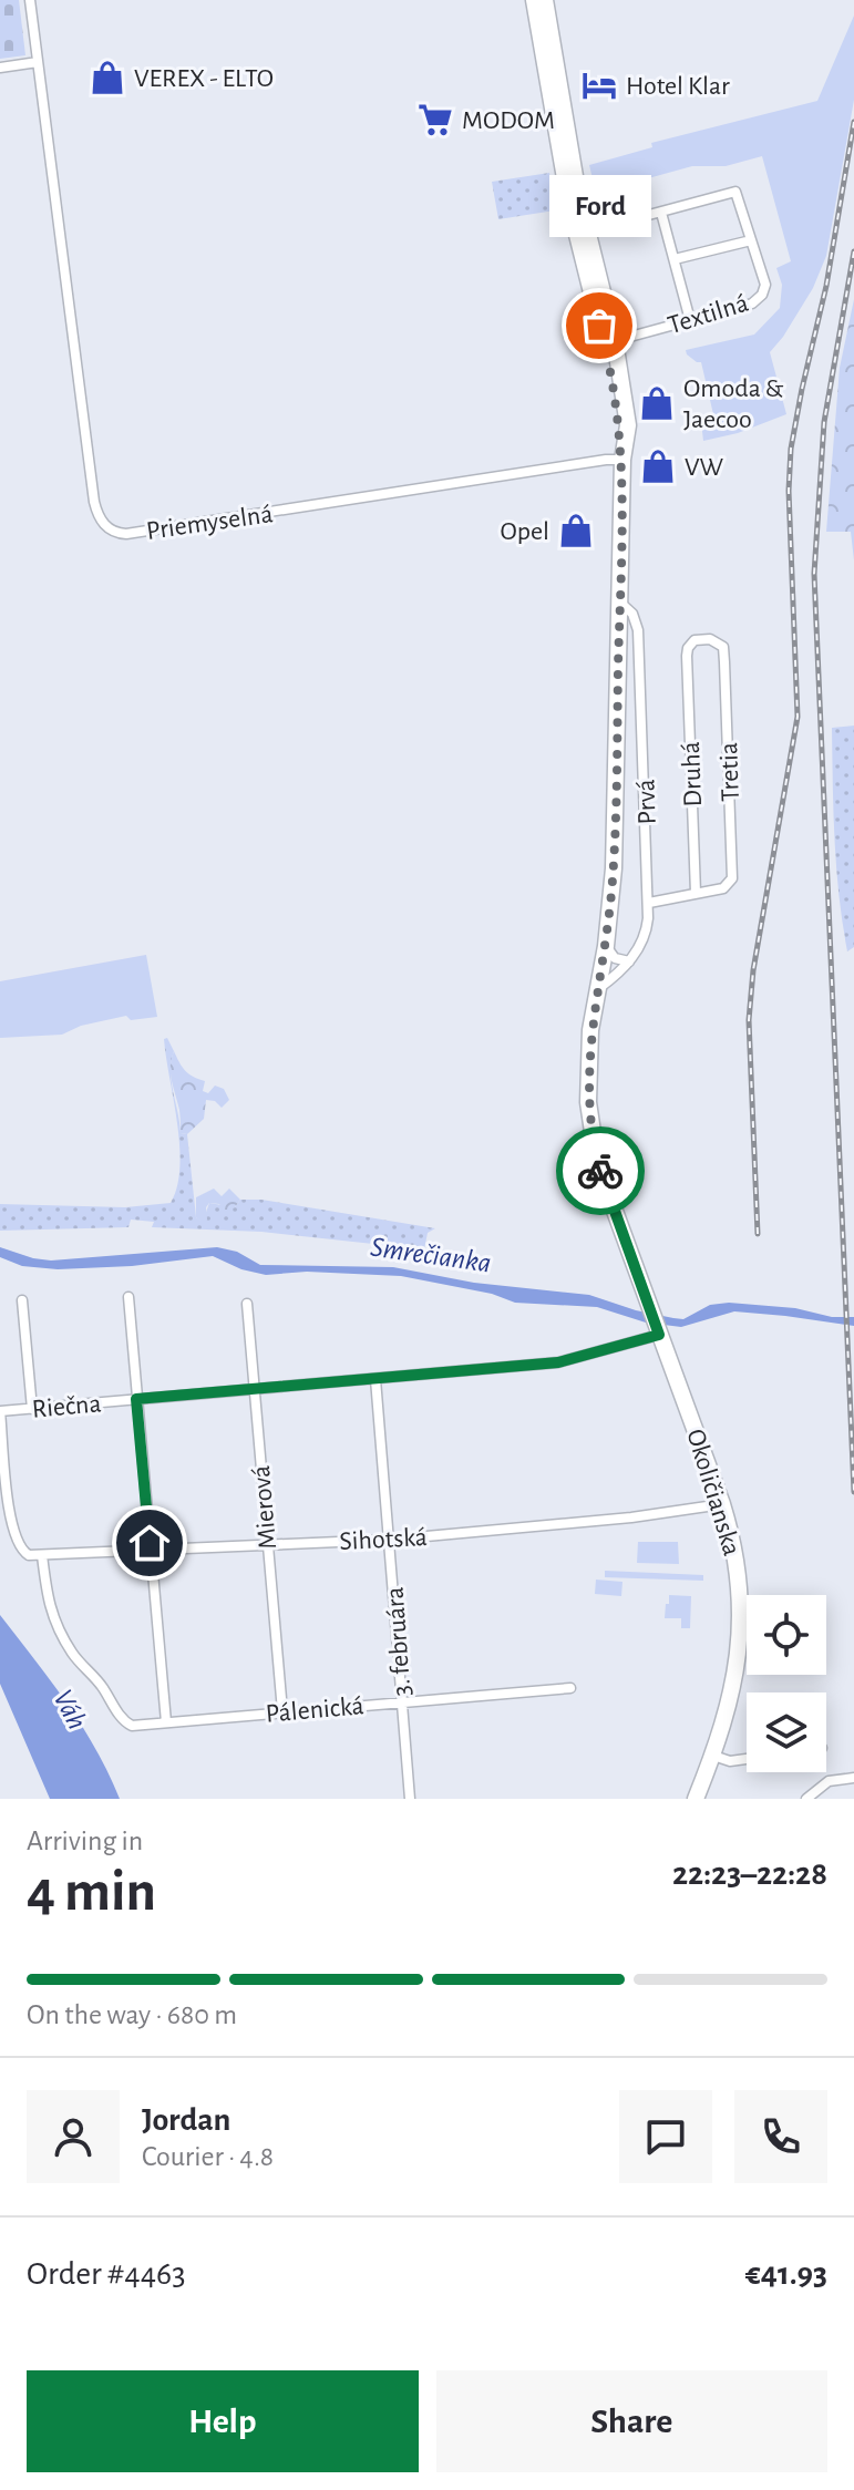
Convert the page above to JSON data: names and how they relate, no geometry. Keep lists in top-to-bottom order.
{
  "streets": {
    "main road": ["Okoličianska"],
    "street": [
      "Textilná",
      "Priemyselná",
      "Tretia",
      "Druhá",
      "Prvá",
      "Riečna",
      "Mierová",
      "Sihotská",
      "3. februára",
      "Pálenická"
    ]
  },
  "crossings": [
    ["Textilná", "Okoličianska"],
    ["Priemyselná", "Okoličianska"],
    ["Tretia", "Druhá"],
    ["Prvá", "Okoličianska"],
    ["Riečna", "Okoličianska"],
    ["Riečna", "Mierová"],
    ["Riečna", "3. februára"],
    ["Okoličianska", "Sihotská"],
    ["Mierová", "Sihotská"],
    ["Mierová", "Pálenická"],
    ["Sihotská", "3. februára"],
    ["Sihotská", "Pálenická"],
    ["3. februára", "Pálenická"]
  ],
  "water": ["Smrečianka", "Váh"],
  "places": {
    "shop": [
      "VEREX - ELTO",
      "Omoda & Jaecoo",
      "VW",
      "Opel"
    ],
    "hotel": ["Hotel Klar"],
    "supermarket": ["MODOM"],
    "other": ["Ford"]
  },
  "page": {
    "bubble": "Ford",
    "heading": ["4 min", "Arriving in", "22:23–22:28"],
    "panel": [
      "Jordan",
      "Courier · 4.8",
      "Order #4463",
      "€41.93"
    ],
    "bar": "On the way · 680 m",
    "buttons": ["Help", "Share"]
  }
}
